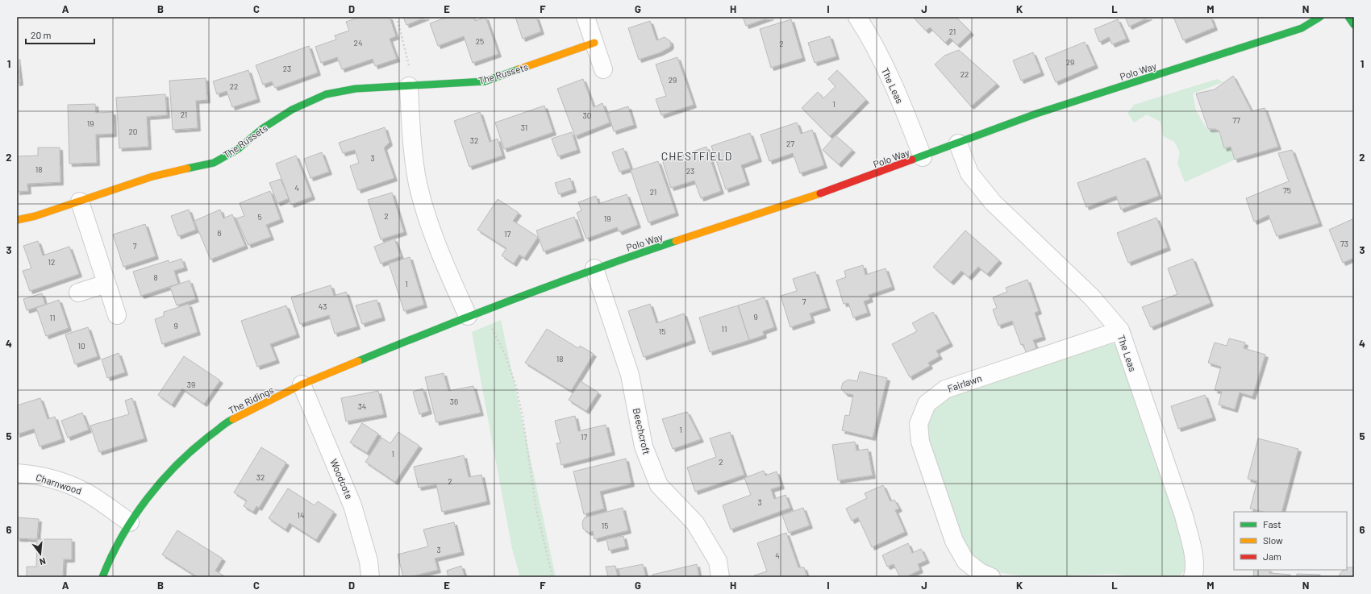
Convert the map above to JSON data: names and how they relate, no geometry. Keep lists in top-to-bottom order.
{
  "streets": {
    "street": [
      "Polo Way",
      "The Russets",
      "The Leas",
      "Fairlawn",
      "The Ridings",
      "Beechcroft",
      "Woodcote",
      "Charnwood"
    ]
  },
  "crossings": [
    ["Polo Way", "The Leas"],
    ["Polo Way", "The Ridings"],
    ["Polo Way", "Beechcroft"],
    ["The Leas", "Fairlawn"],
    ["The Ridings", "Woodcote"],
    ["The Ridings", "Charnwood"]
  ],
  "districts": ["CHESTFIELD"],
  "house_numbers": [
    "21",
    "25",
    "24",
    "2",
    "29",
    "23",
    "22",
    "29",
    "22",
    "1",
    "21",
    "30",
    "77",
    "19",
    "31",
    "20",
    "32",
    "27",
    "3",
    "18",
    "23",
    "4",
    "75",
    "21",
    "2",
    "5",
    "19",
    "6",
    "17",
    "73",
    "7",
    "12",
    "8",
    "1",
    "7",
    "43",
    "9",
    "11",
    "9",
    "11",
    "15",
    "10",
    "18",
    "39",
    "36",
    "34",
    "1",
    "17",
    "1",
    "2",
    "32",
    "2",
    "3",
    "14",
    "15",
    "3",
    "4"
  ],
  "legend": ["Fast", "Slow", "Jam"],
  "scale_bar": "20 m",
  "north": "bottom",
  "grid": {
    "columns": [
      "A",
      "B",
      "C",
      "D",
      "E",
      "F",
      "G",
      "H",
      "I",
      "J",
      "K",
      "L",
      "M",
      "N"
    ],
    "rows": [
      "1",
      "2",
      "3",
      "4",
      "5",
      "6"
    ]
  }
}
